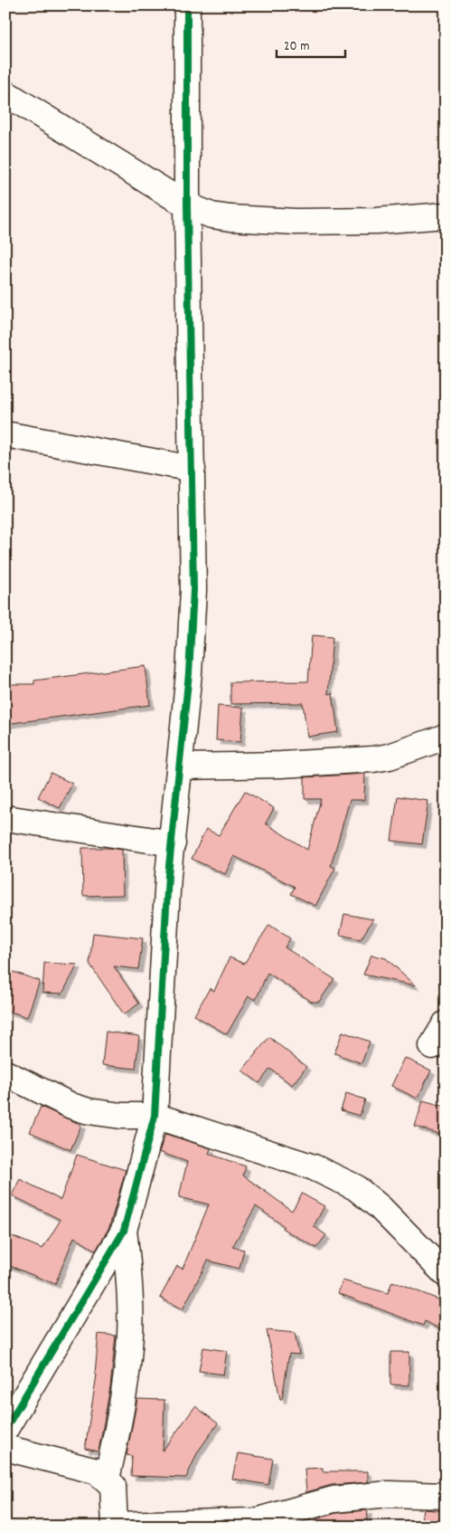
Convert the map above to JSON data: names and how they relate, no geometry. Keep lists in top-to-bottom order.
{
  "scale_bar": "20 m"
}
